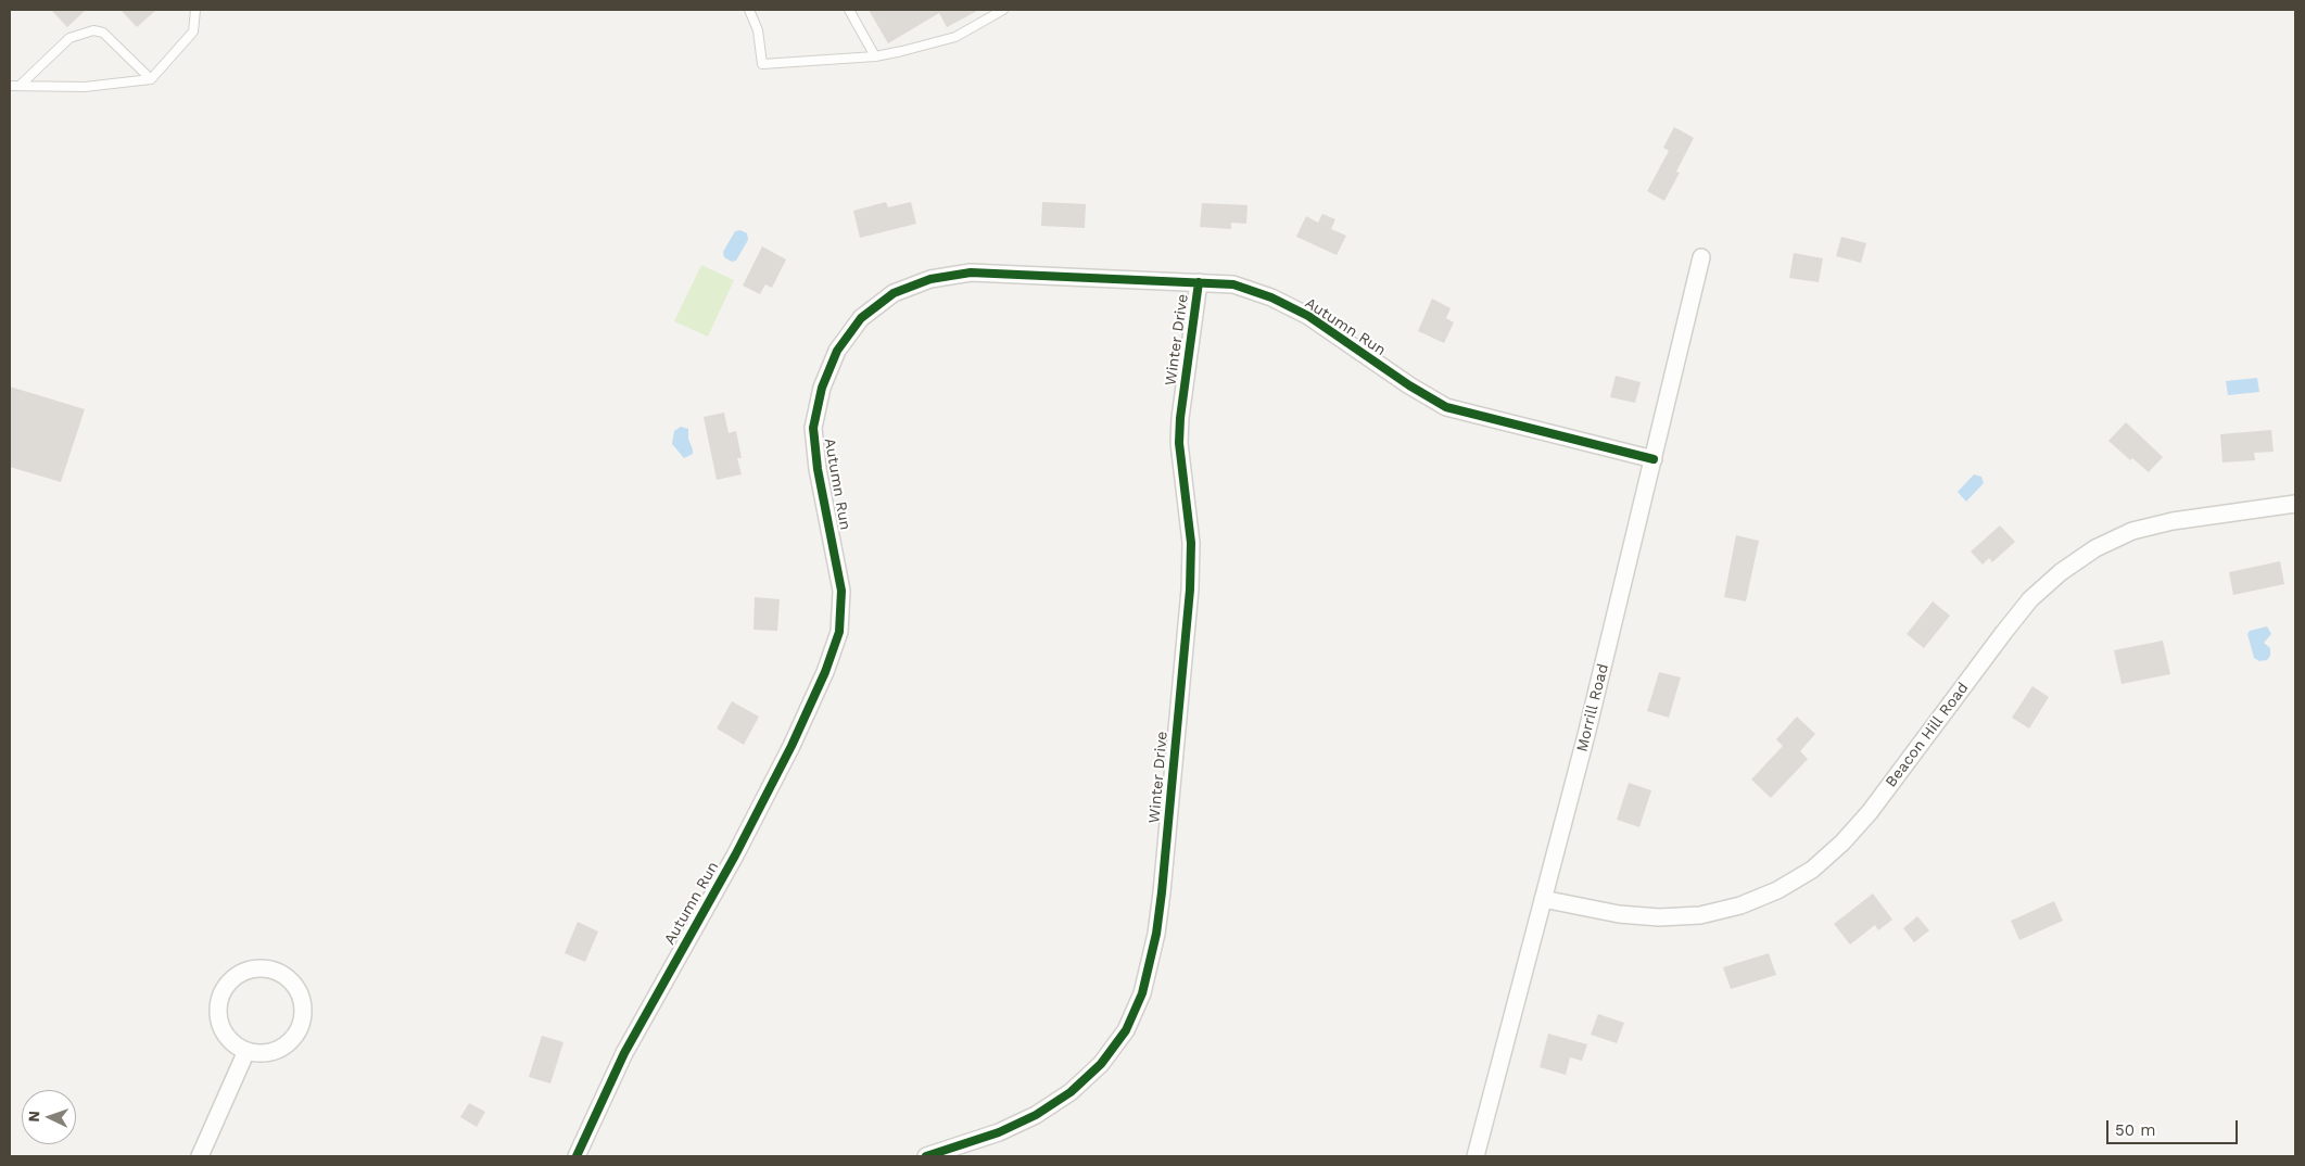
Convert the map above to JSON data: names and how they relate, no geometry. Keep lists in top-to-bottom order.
{
  "streets": {
    "street": [
      "Autumn Run",
      "Winter Drive",
      "Morrill Road",
      "Beacon Hill Road"
    ]
  },
  "crossings": [
    ["Autumn Run", "Winter Drive"],
    ["Autumn Run", "Morrill Road"],
    ["Morrill Road", "Beacon Hill Road"]
  ],
  "scale_bar": "50 m",
  "north": "left"
}
